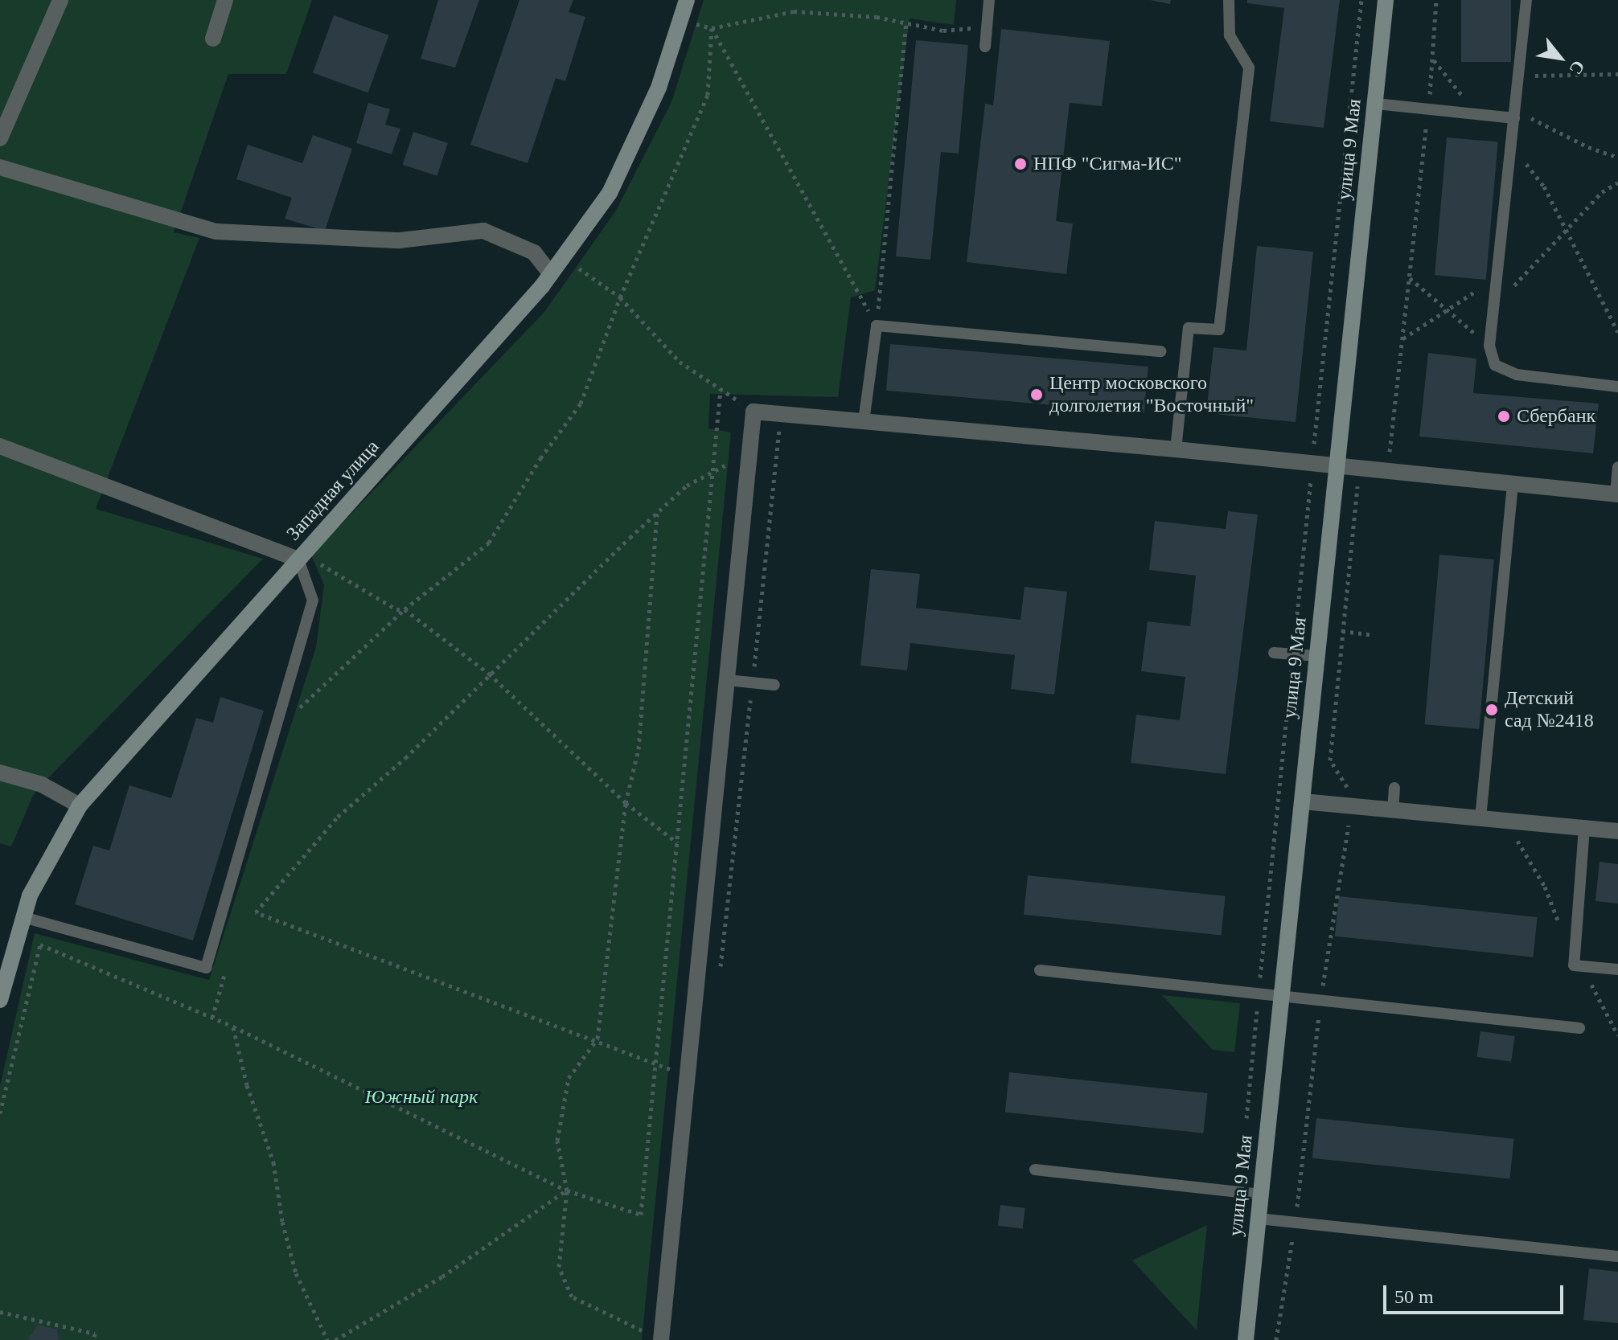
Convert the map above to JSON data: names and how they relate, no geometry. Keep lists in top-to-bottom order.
{
  "streets": {
    "street": ["улица 9 Мая", "Западная улица"]
  },
  "parks": ["Южный парк"],
  "places": [
    "НПФ \"Сигма-ИС\"",
    "Центр московского долголетия \"Восточный\"",
    "Сбербанк",
    "Детский сад №2418"
  ],
  "scale_bar": "50 m",
  "north": "bottom right"
}
